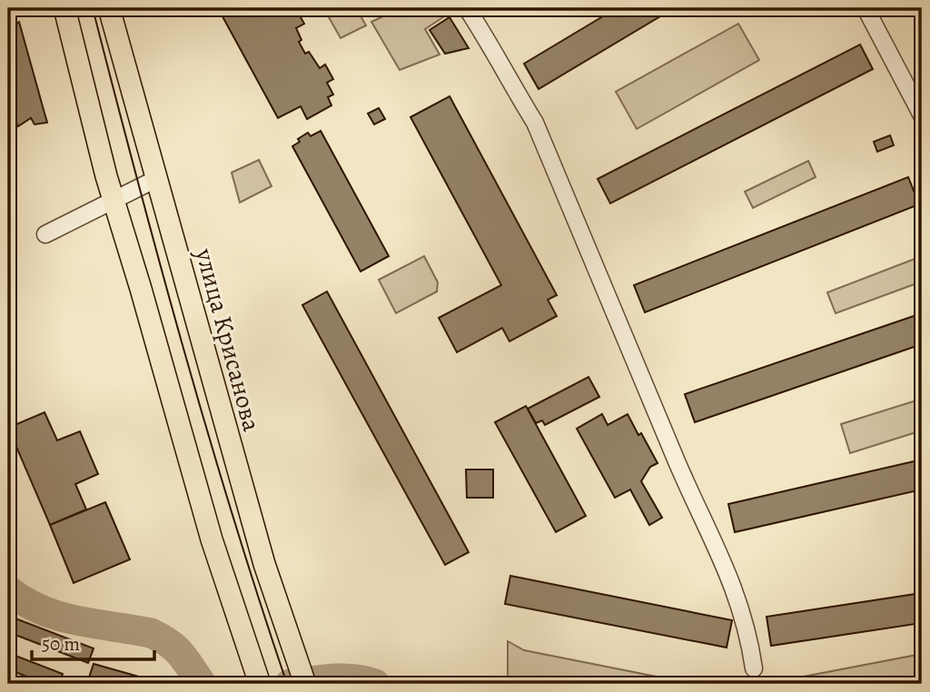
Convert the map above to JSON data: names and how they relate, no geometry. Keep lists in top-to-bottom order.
{
  "streets": {
    "main road": ["улица Крисанова"]
  },
  "scale_bar": "50 m"
}
